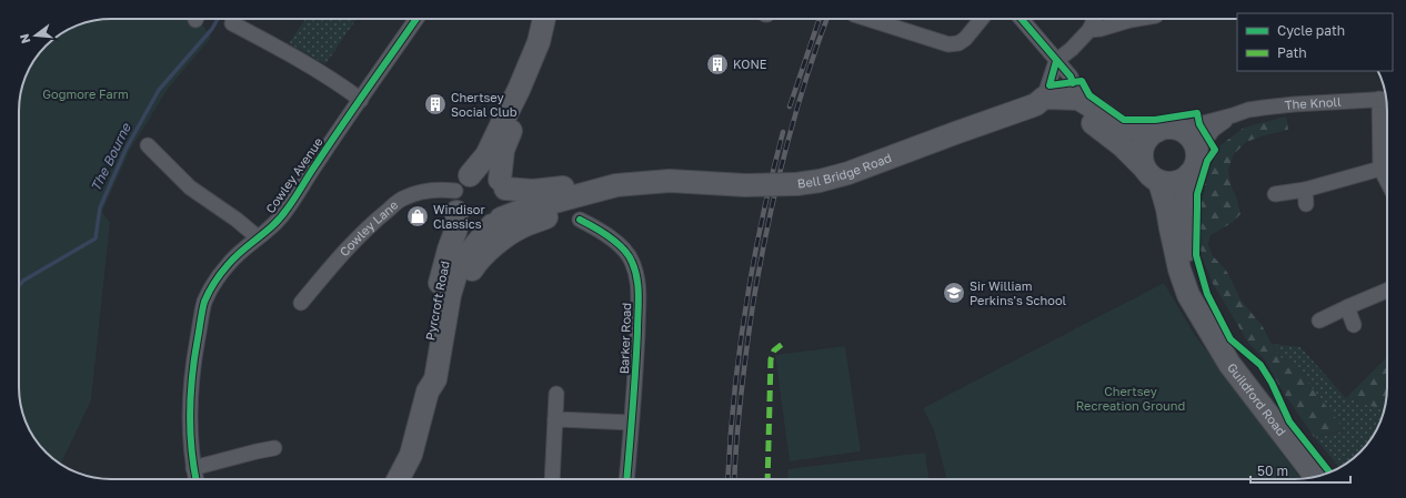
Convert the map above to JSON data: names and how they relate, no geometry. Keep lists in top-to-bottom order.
{
  "streets": {
    "main road": ["Bell Bridge Road", "Pyrcroft Road", "Guildford Road"],
    "street": [
      "The Knoll",
      "Cowley Avenue",
      "Cowley Lane",
      "Barker Road"
    ]
  },
  "crossings": [
    ["The Knoll", "Guildford Road"],
    ["Bell Bridge Road", "Cowley Lane"],
    ["Bell Bridge Road", "Pyrcroft Road"],
    ["Cowley Lane", "Pyrcroft Road"]
  ],
  "water": ["The Bourne"],
  "parks": ["Gogmore Farm", "Chertsey Recreation Ground"],
  "places": {
    "building": ["KONE", "Chertsey Social Club"],
    "shop": ["Windisor Classics"],
    "school or university": ["Sir William Perkins's School"]
  },
  "legend": ["Cycle path", "Path"],
  "scale_bar": "50 m",
  "north": "left"
}
